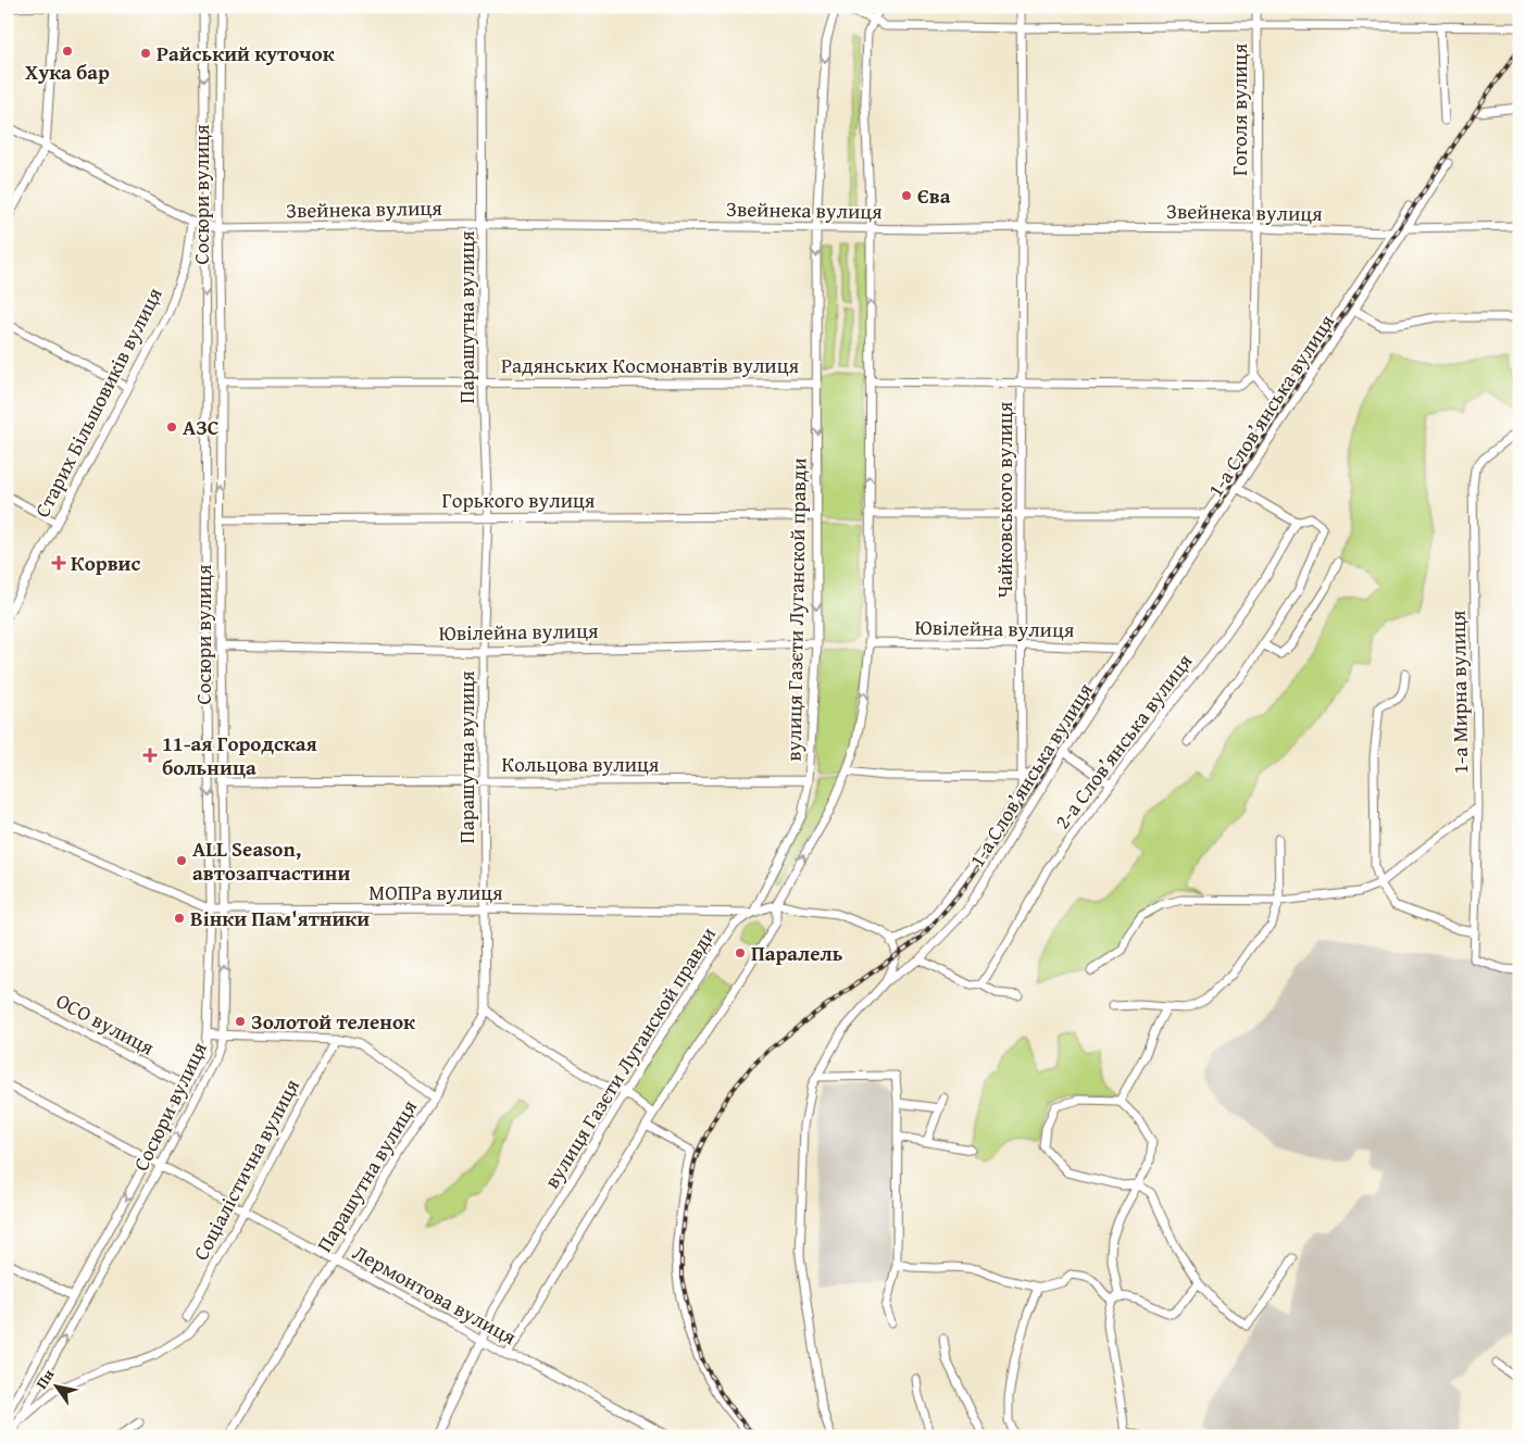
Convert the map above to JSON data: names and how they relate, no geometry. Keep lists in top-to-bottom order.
{
  "streets": {
    "street": [
      "Гоголя вулиця",
      "Сосюри вулиця",
      "Звейнека вулиця",
      "Парашутна вулиця",
      "Радянських Космонавтів вулиця",
      "Старих Більшовиків вулиця",
      "1-а Слов’янська вулиця",
      "Горького вулиця",
      "Чайковського вулиця",
      "вулиця Газєти Луганской правди",
      "Ювілейна вулиця",
      "1-а Мирна вулиця",
      "2-а Слов’янська вулиця",
      "Кольцова вулиця",
      "МОПРа вулиця",
      "ОСО вулиця",
      "Соціалістична вулиця",
      "Лермонтова вулиця"
    ]
  },
  "crossings": [
    ["Гоголя вулиця", "Звейнека вулиця"],
    ["Сосюри вулиця", "Звейнека вулиця"],
    ["Сосюри вулиця", "Радянських Космонавтів вулиця"],
    ["Сосюри вулиця", "Горького вулиця"],
    ["Сосюри вулиця", "Ювілейна вулиця"],
    ["Сосюри вулиця", "Кольцова вулиця"],
    ["Сосюри вулиця", "МОПРа вулиця"],
    ["Сосюри вулиця", "ОСО вулиця"],
    ["Сосюри вулиця", "Лермонтова вулиця"],
    ["Звейнека вулиця", "Парашутна вулиця"],
    ["Звейнека вулиця", "Чайковського вулиця"],
    ["Звейнека вулиця", "вулиця Газєти Луганской правди"],
    ["Парашутна вулиця", "Радянських Космонавтів вулиця"],
    ["Парашутна вулиця", "Горького вулиця"],
    ["Парашутна вулиця", "Ювілейна вулиця"],
    ["Парашутна вулиця", "Кольцова вулиця"],
    ["Парашутна вулиця", "МОПРа вулиця"],
    ["Парашутна вулиця", "Лермонтова вулиця"],
    ["Радянських Космонавтів вулиця", "вулиця Газєти Луганской правди"],
    ["Горького вулиця", "вулиця Газєти Луганской правди"],
    ["Чайковського вулиця", "Ювілейна вулиця"],
    ["вулиця Газєти Луганской правди", "Ювілейна вулиця"],
    ["вулиця Газєти Луганской правди", "Кольцова вулиця"],
    ["вулиця Газєти Луганской правди", "МОПРа вулиця"],
    ["вулиця Газєти Луганской правди", "Лермонтова вулиця"],
    ["Соціалістична вулиця", "Лермонтова вулиця"]
  ],
  "places": {
    "other": [
      "Хука бар",
      "Райський куточок",
      "Єва",
      "АЗС",
      "ALL Season, автозапчастини",
      "Вінки Пам'ятники",
      "Паралель",
      "Золотой теленок"
    ],
    "health": ["Корвис", "11-ая Городская больница"]
  },
  "north": "top left"
}
